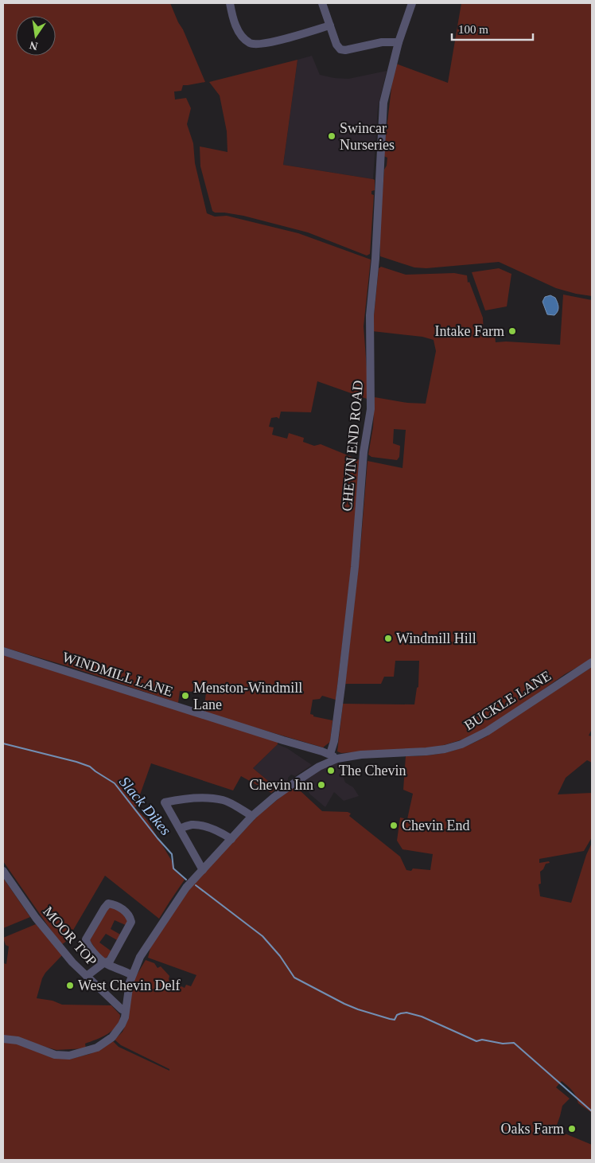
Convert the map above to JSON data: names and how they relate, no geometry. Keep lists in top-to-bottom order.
{
  "streets": {
    "street": [
      "CHEVIN END ROAD",
      "WINDMILL LANE",
      "BUCKLE LANE",
      "MOOR TOP"
    ]
  },
  "crossings": [
    ["CHEVIN END ROAD", "WINDMILL LANE"],
    ["CHEVIN END ROAD", "BUCKLE LANE"],
    ["WINDMILL LANE", "BUCKLE LANE"]
  ],
  "water": ["Slack Dikes"],
  "places": [
    "Swincar Nurseries",
    "Intake Farm",
    "Windmill Hill",
    "Menston-Windmill Lane",
    "The Chevin",
    "Chevin Inn",
    "Chevin End",
    "West Chevin Delf",
    "Oaks Farm"
  ],
  "scale_bar": "100 m",
  "north": "bottom"
}
